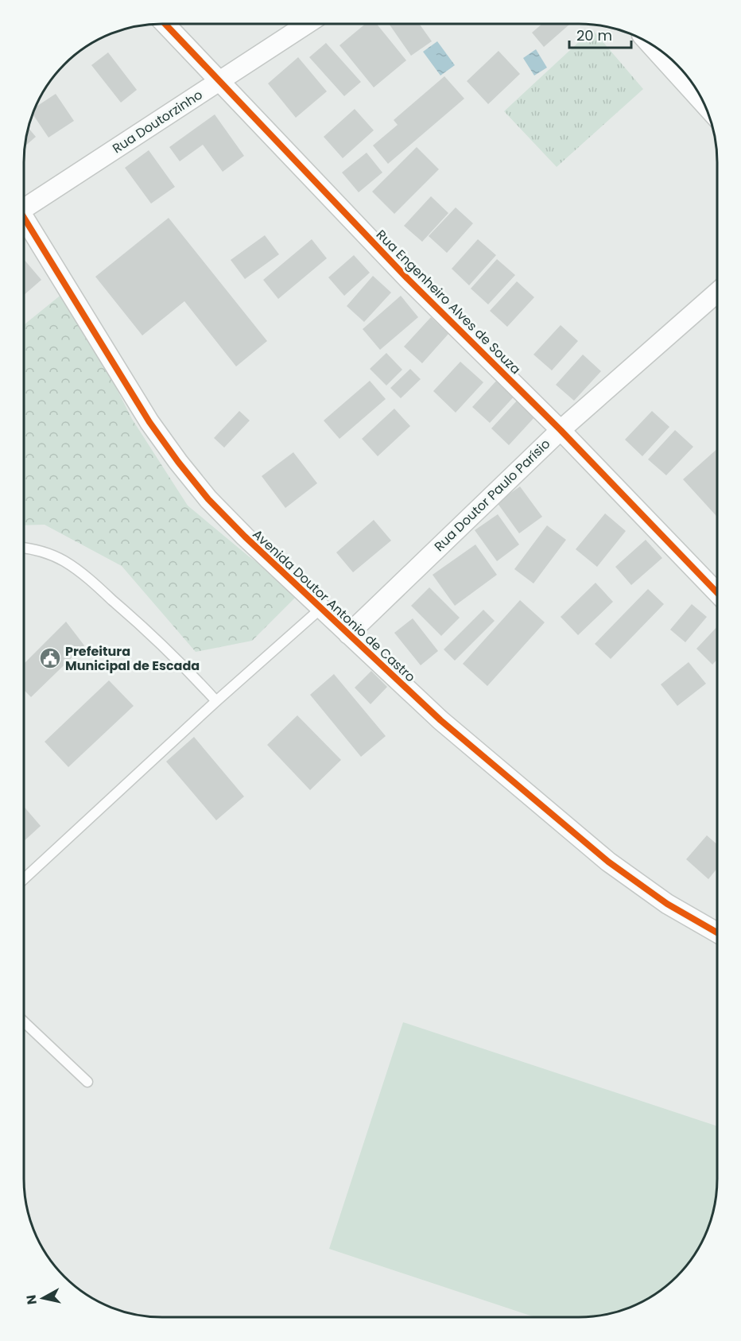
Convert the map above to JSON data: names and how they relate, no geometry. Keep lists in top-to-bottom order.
{
  "streets": {
    "street": [
      "Rua Doutorzinho",
      "Rua Engenheiro Alves de Souza",
      "Rua Doutor Paulo Parísio",
      "Avenida Doutor Antonio de Castro"
    ]
  },
  "crossings": [
    ["Rua Doutorzinho", "Rua Engenheiro Alves de Souza"],
    ["Rua Engenheiro Alves de Souza", "Rua Doutor Paulo Parísio"],
    ["Rua Doutor Paulo Parísio", "Avenida Doutor Antonio de Castro"]
  ],
  "places": {
    "public building": ["Prefeitura Municipal de Escada"]
  },
  "scale_bar": "20 m",
  "north": "left"
}
